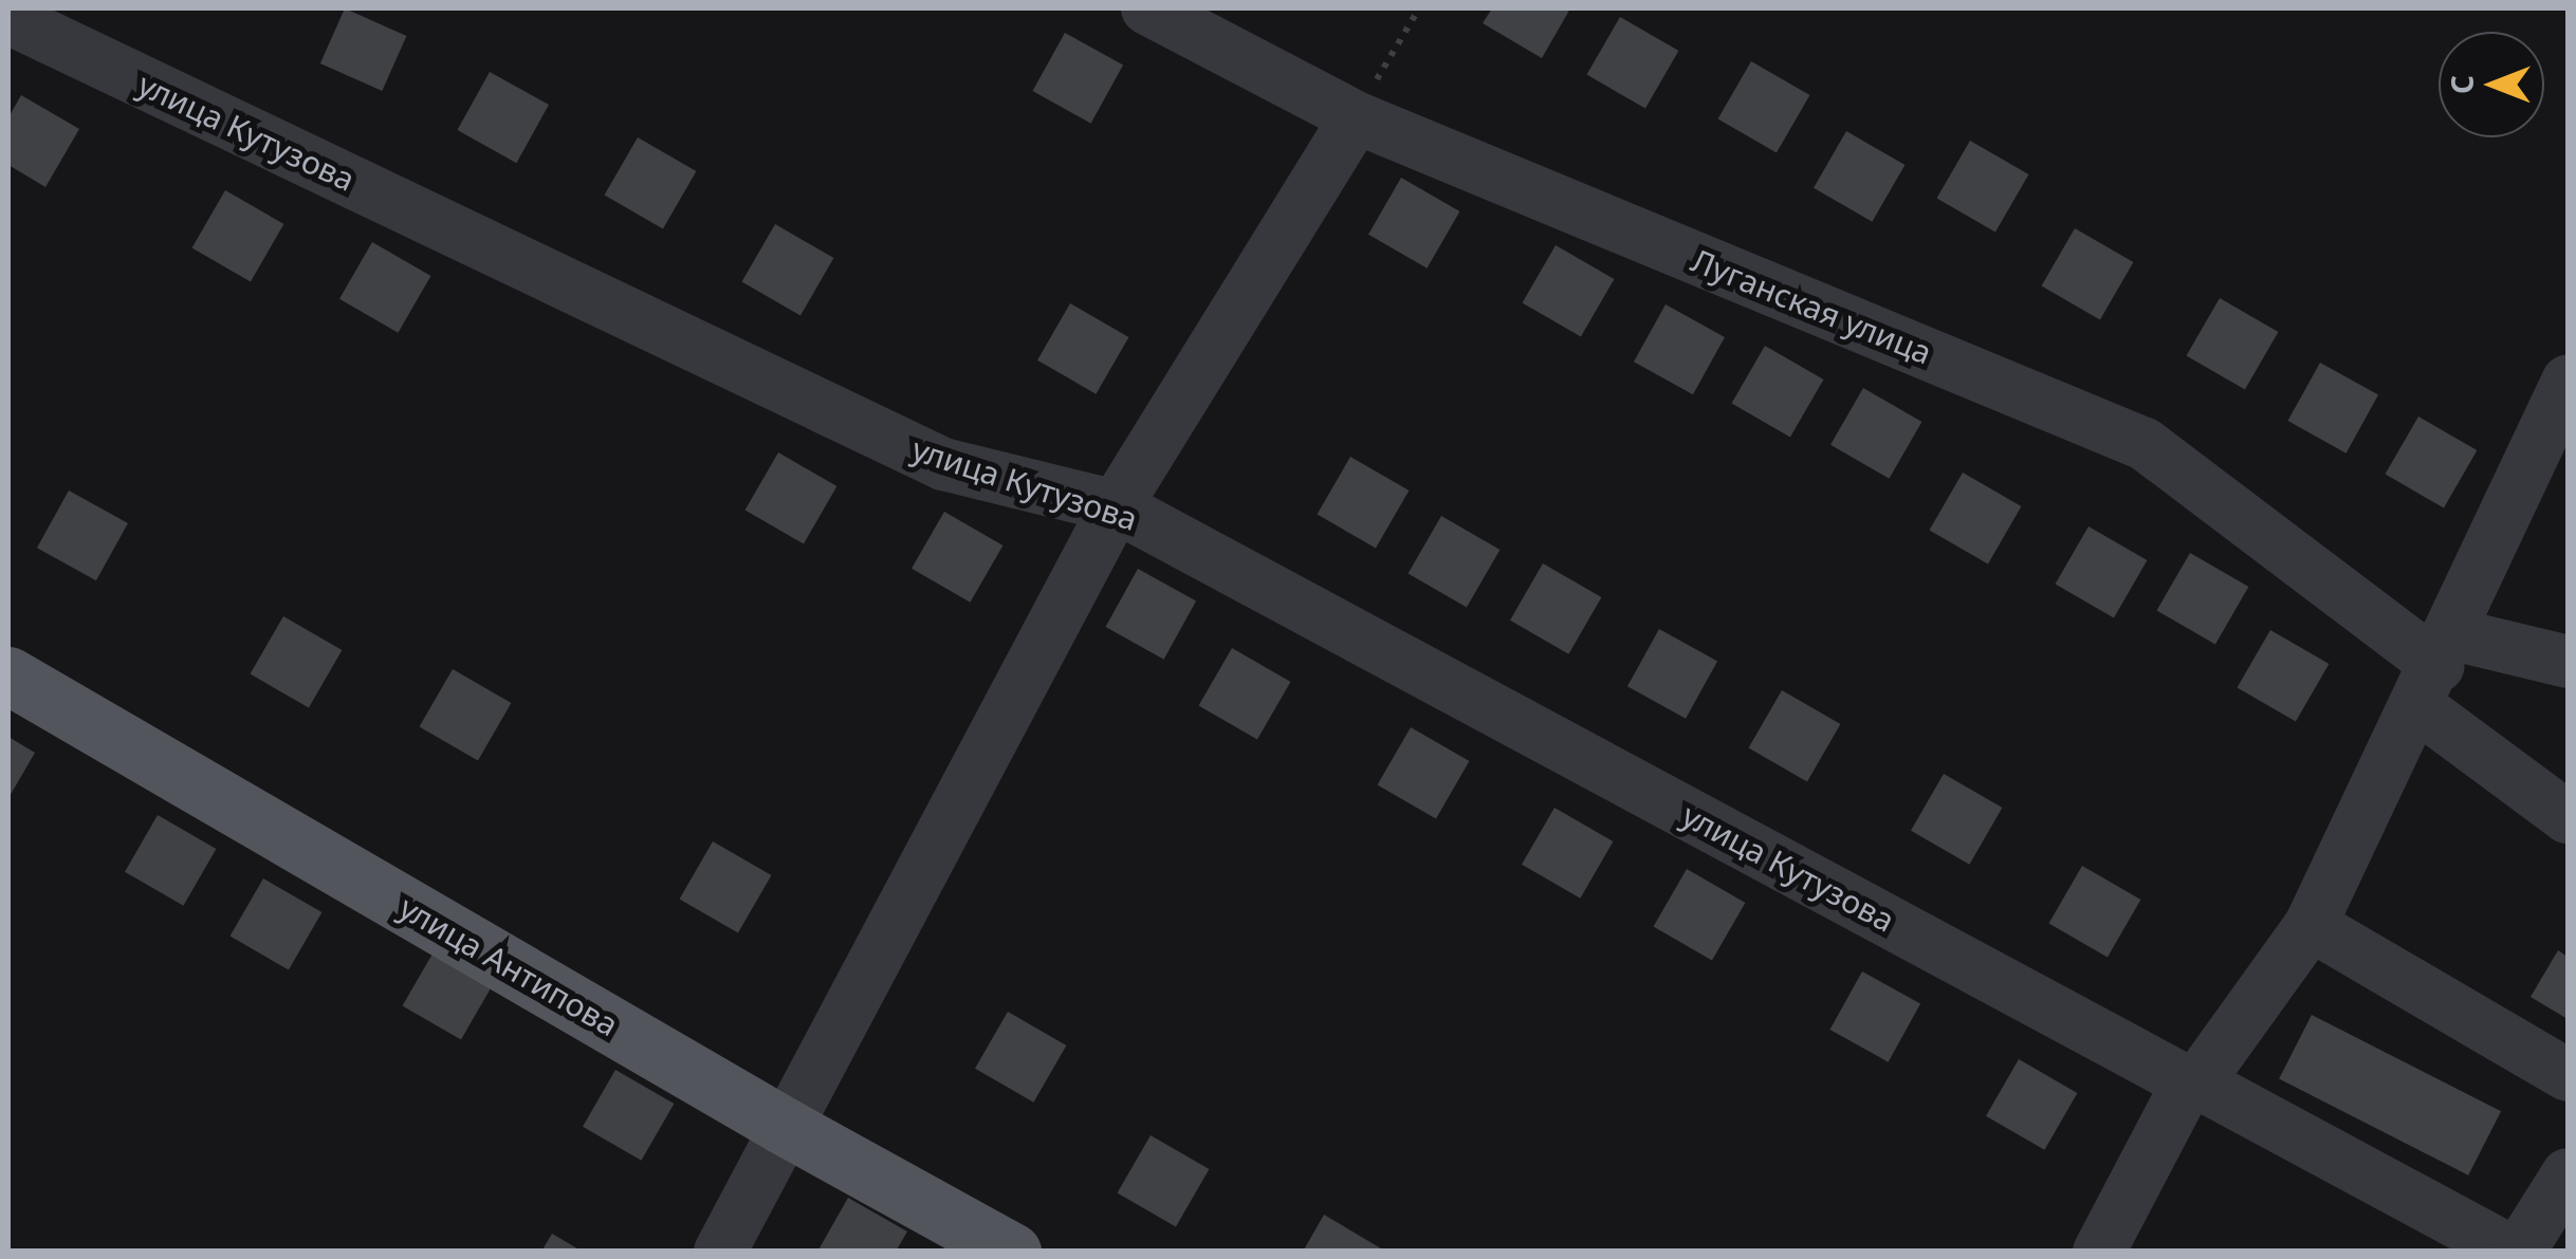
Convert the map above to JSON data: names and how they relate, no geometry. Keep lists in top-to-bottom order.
{
  "streets": {
    "main road": ["улица Антипова"],
    "street": ["улица Кутузова", "Луганская улица"]
  },
  "north": "left"
}
